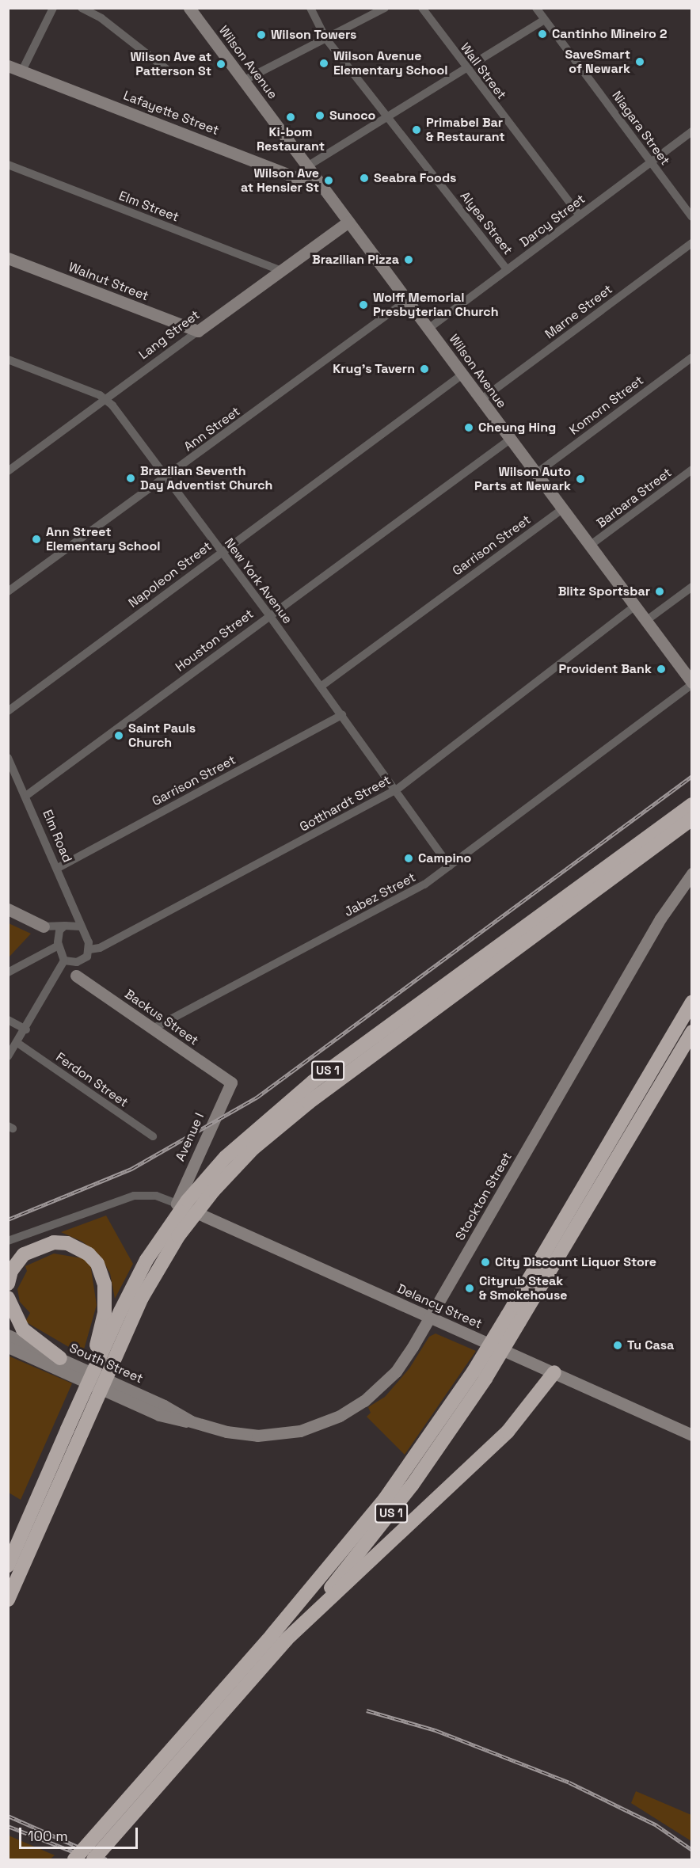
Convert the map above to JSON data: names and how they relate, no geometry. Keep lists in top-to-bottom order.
{
  "streets": {
    "highway": ["US 1"],
    "main road": [
      "Wilson Avenue",
      "Lafayette Street",
      "Walnut Street",
      "Lang Street",
      "Backus Street",
      "Avenue I",
      "Stockton Street",
      "Delancy Street",
      "South Street"
    ],
    "street": [
      "Wall Street",
      "Niagara Street",
      "Elm Street",
      "Darcy Street",
      "Alyea Street",
      "Marne Street",
      "Komorn Street",
      "Ann Street",
      "Barbara Street",
      "Garrison Street",
      "Napoleon Street",
      "New York Avenue",
      "Houston Street",
      "Gotthardt Street",
      "Elm Road",
      "Jabez Street",
      "Ferdon Street"
    ]
  },
  "crossings": [
    ["Wilson Avenue", "Lafayette Street"],
    ["Wilson Avenue", "Darcy Street"],
    ["Wilson Avenue", "Marne Street"],
    ["Wilson Avenue", "Lang Street"],
    ["Wilson Avenue", "Komorn Street"],
    ["Wilson Avenue", "Ann Street"],
    ["Wilson Avenue", "Barbara Street"],
    ["Wilson Avenue", "Garrison Street"],
    ["Wilson Avenue", "Napoleon Street"],
    ["Wilson Avenue", "Houston Street"],
    ["Wilson Avenue", "Gotthardt Street"],
    ["Wilson Avenue", "Jabez Street"],
    ["Wall Street", "Darcy Street"],
    ["Niagara Street", "Darcy Street"],
    ["Elm Street", "Lang Street"],
    ["Darcy Street", "Alyea Street"],
    ["Walnut Street", "Lang Street"],
    ["Lang Street", "New York Avenue"],
    ["Ann Street", "New York Avenue"],
    ["Garrison Street", "New York Avenue"],
    ["Garrison Street", "Elm Road"],
    ["Napoleon Street", "New York Avenue"],
    ["New York Avenue", "Houston Street"],
    ["New York Avenue", "Gotthardt Street"],
    ["New York Avenue", "Jabez Street"],
    ["Houston Street", "Elm Road"],
    ["Gotthardt Street", "Elm Road"],
    ["Jabez Street", "Backus Street"],
    ["Backus Street", "Avenue I"],
    ["Avenue I", "Delancy Street"],
    ["Stockton Street", "Delancy Street"],
    ["Stockton Street", "South Street"]
  ],
  "places": [
    "Cantinho Mineiro 2",
    "Wilson Towers",
    "SaveSmart of Newark",
    "Wilson Avenue Elementary School",
    "Wilson Ave at Patterson St",
    "Sunoco",
    "Ki-bom Restaurant",
    "Primabel Bar & Restaurant",
    "Seabra Foods",
    "Wilson Ave at Hensler St",
    "Brazilian Pizza",
    "Wolff Memorial Presbyterian Church",
    "Krug's Tavern",
    "Cheung Hing",
    "Brazilian Seventh Day Adventist Church",
    "Wilson Auto Parts at Newark",
    "Ann Street Elementary School",
    "Blitz Sportsbar",
    "Provident Bank",
    "Saint Pauls Church",
    "Campino",
    "City Discount Liquor Store",
    "Cityrub Steak & Smokehouse",
    "Tu Casa"
  ],
  "scale_bar": "100 m"
}
